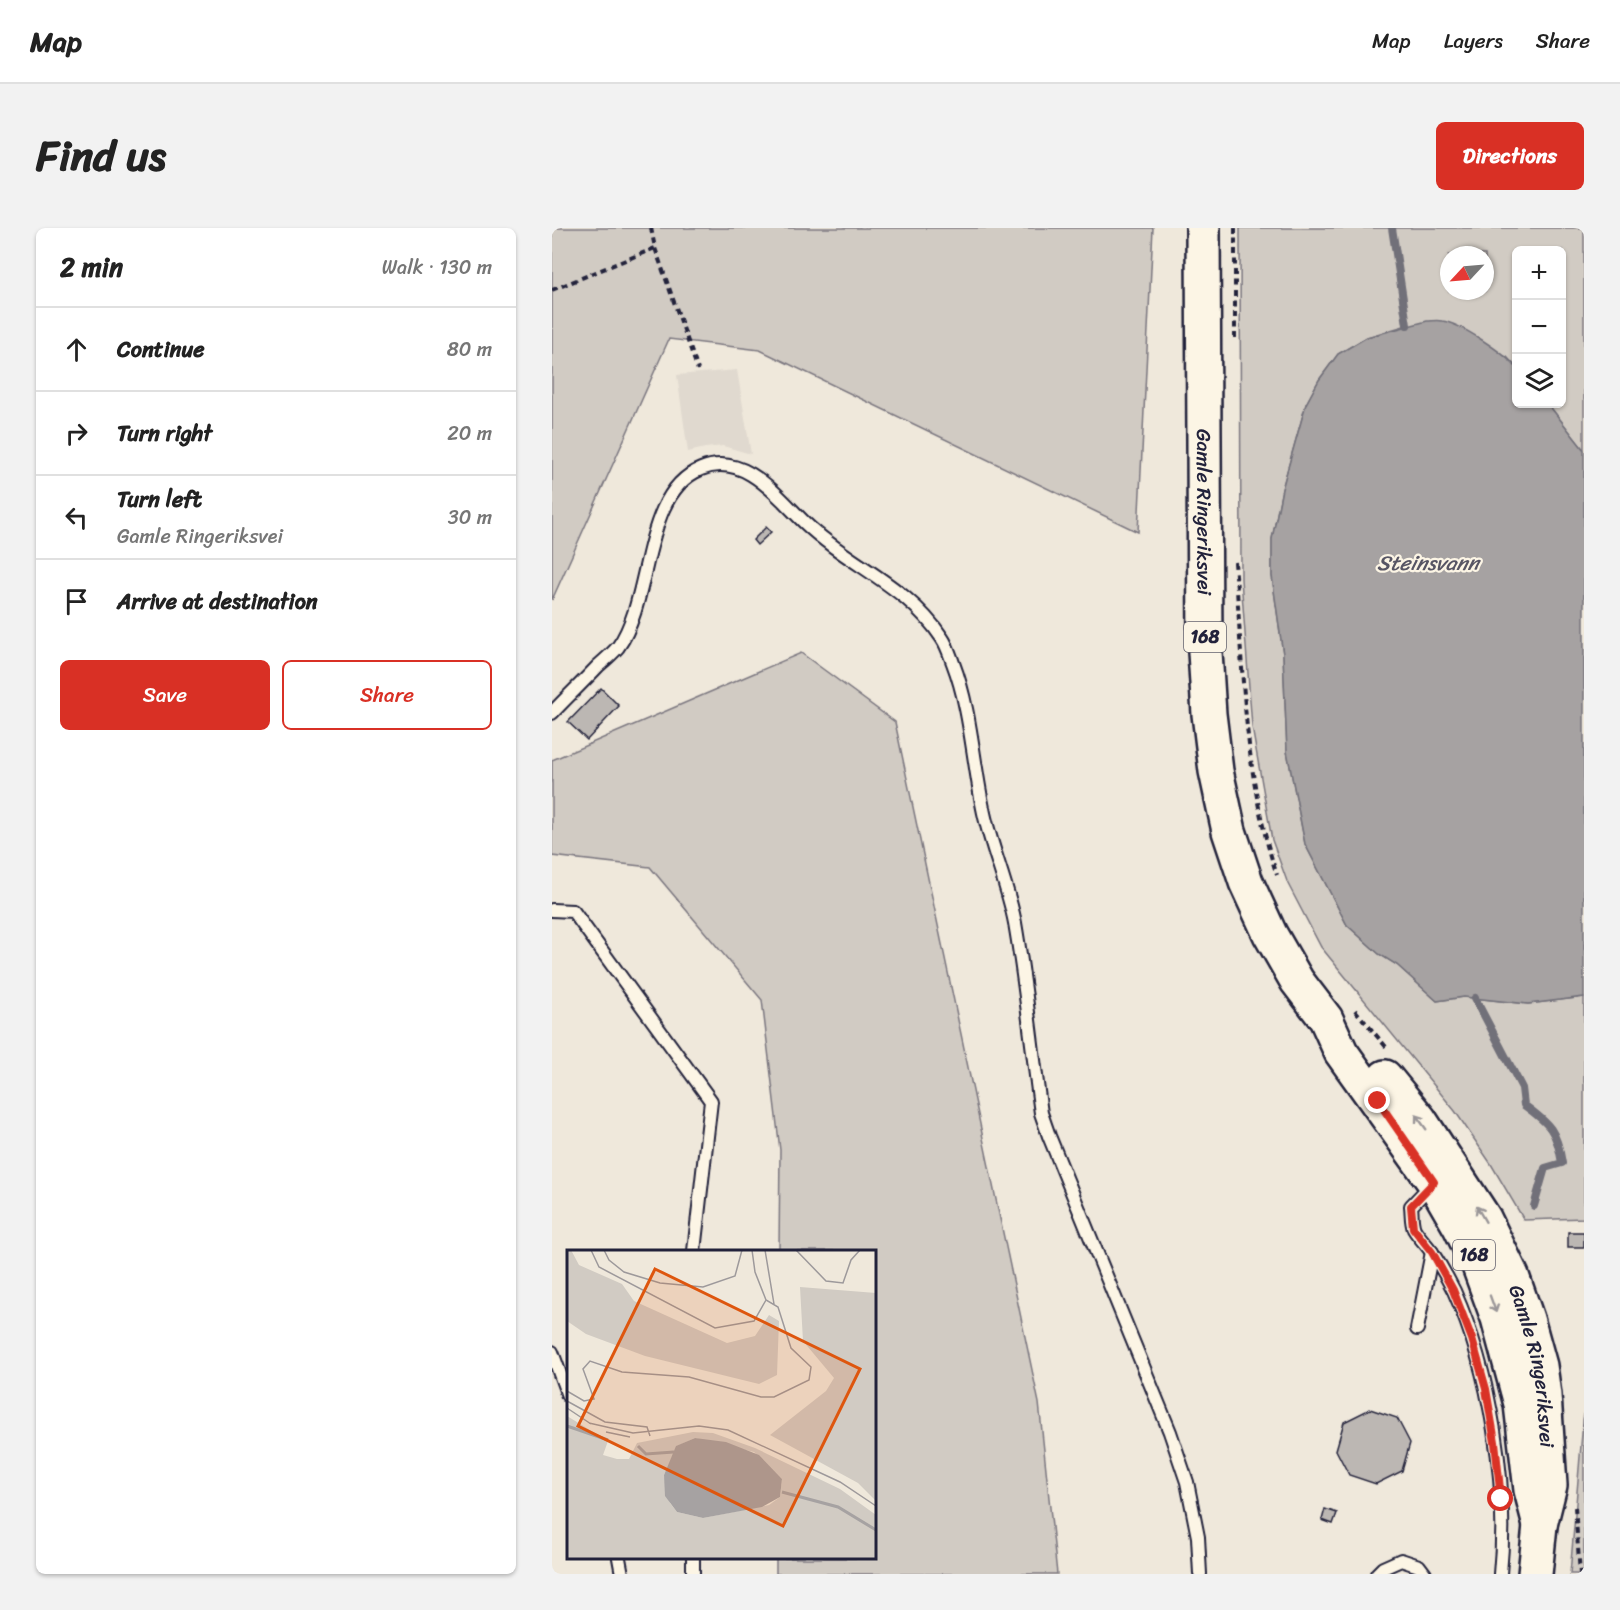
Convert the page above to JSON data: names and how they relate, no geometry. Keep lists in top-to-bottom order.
{
  "streets": {
    "main road": ["Gamle Ringeriksvei", "168"]
  },
  "water": ["Steinsvann"],
  "north": "bottom left",
  "page": {
    "header": "Map",
    "nav": ["Map", "Layers", "Share"],
    "title": "Find us",
    "buttons": [
      "Directions",
      ["Save", "Share"]
    ],
    "heading": ["2 min", "Walk · 130 m"],
    "map_buttons": ["+", "−"],
    "list": [
      ["Continue", "80 m"],
      ["Turn right", "20 m"],
      ["Turn left", "Gamle Ringeriksvei", "30 m"],
      "Arrive at destination"
    ]
  }
}
